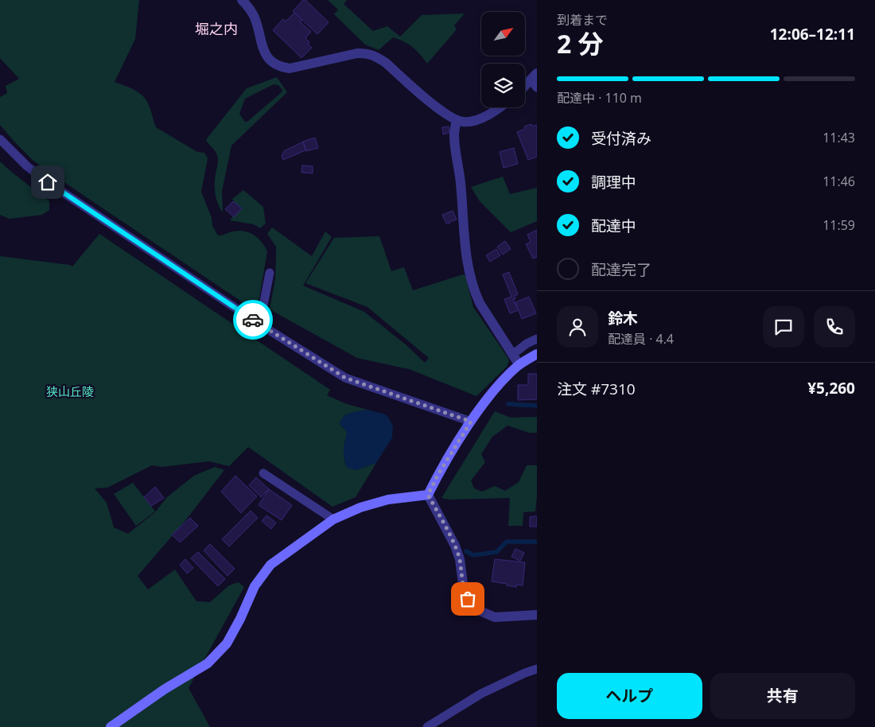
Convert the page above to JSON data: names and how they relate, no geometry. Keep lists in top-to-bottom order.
{
  "districts": ["堀之内"],
  "parks": ["狭山丘陵"],
  "north": "top right",
  "page": {
    "heading": ["2 分", "到着まで", "12:06–12:11"],
    "panel": [
      "鈴木",
      "配達員 · 4.4",
      "注文 #7310",
      "¥5,260"
    ],
    "bar": "配達中 · 110 m",
    "list": [
      ["受付済み", "11:43"],
      ["調理中", "11:46"],
      ["配達中", "11:59"],
      "配達完了"
    ],
    "buttons": ["ヘルプ", "共有"]
  }
}
